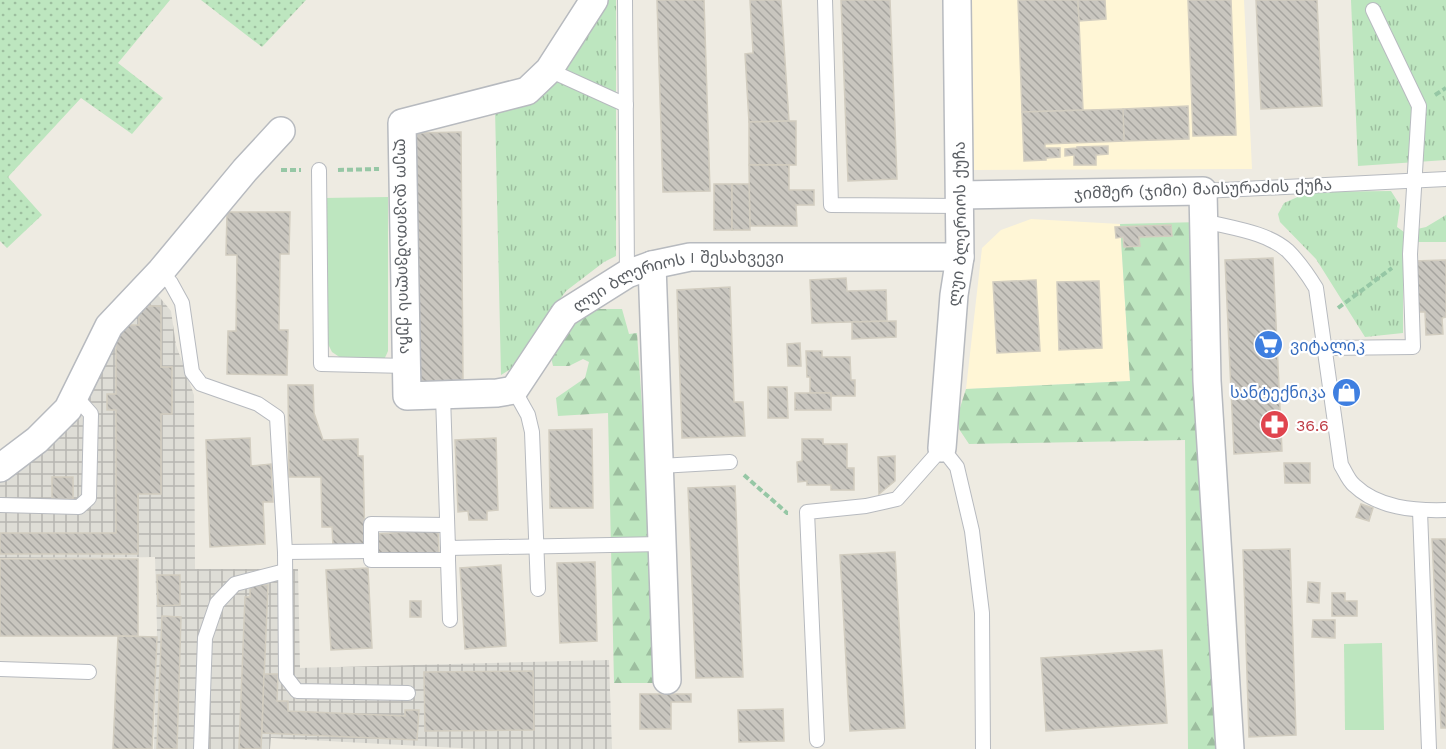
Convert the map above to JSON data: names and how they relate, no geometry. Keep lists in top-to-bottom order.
{
  "streets": {
    "street": [
      "ჯიმშერ (ჯიმი) მაისურაძის ქუჩა",
      "ლუი ბლერიოს ქუჩა",
      "ლეო დავითაშვილის ქუჩა",
      "ლუი ბლერიოს I შესახვევი"
    ]
  },
  "crossings": [
    ["ჯიმშერ (ჯიმი) მაისურაძის ქუჩა", "ლუი ბლერიოს ქუჩა"],
    ["ლუი ბლერიოს ქუჩა", "ლუი ბლერიოს I შესახვევი"]
  ],
  "places": {
    "supermarket": ["ვიტალიკ"],
    "shop": ["სანტექნიკა"],
    "pharmacy": ["36.6"]
  }
}
